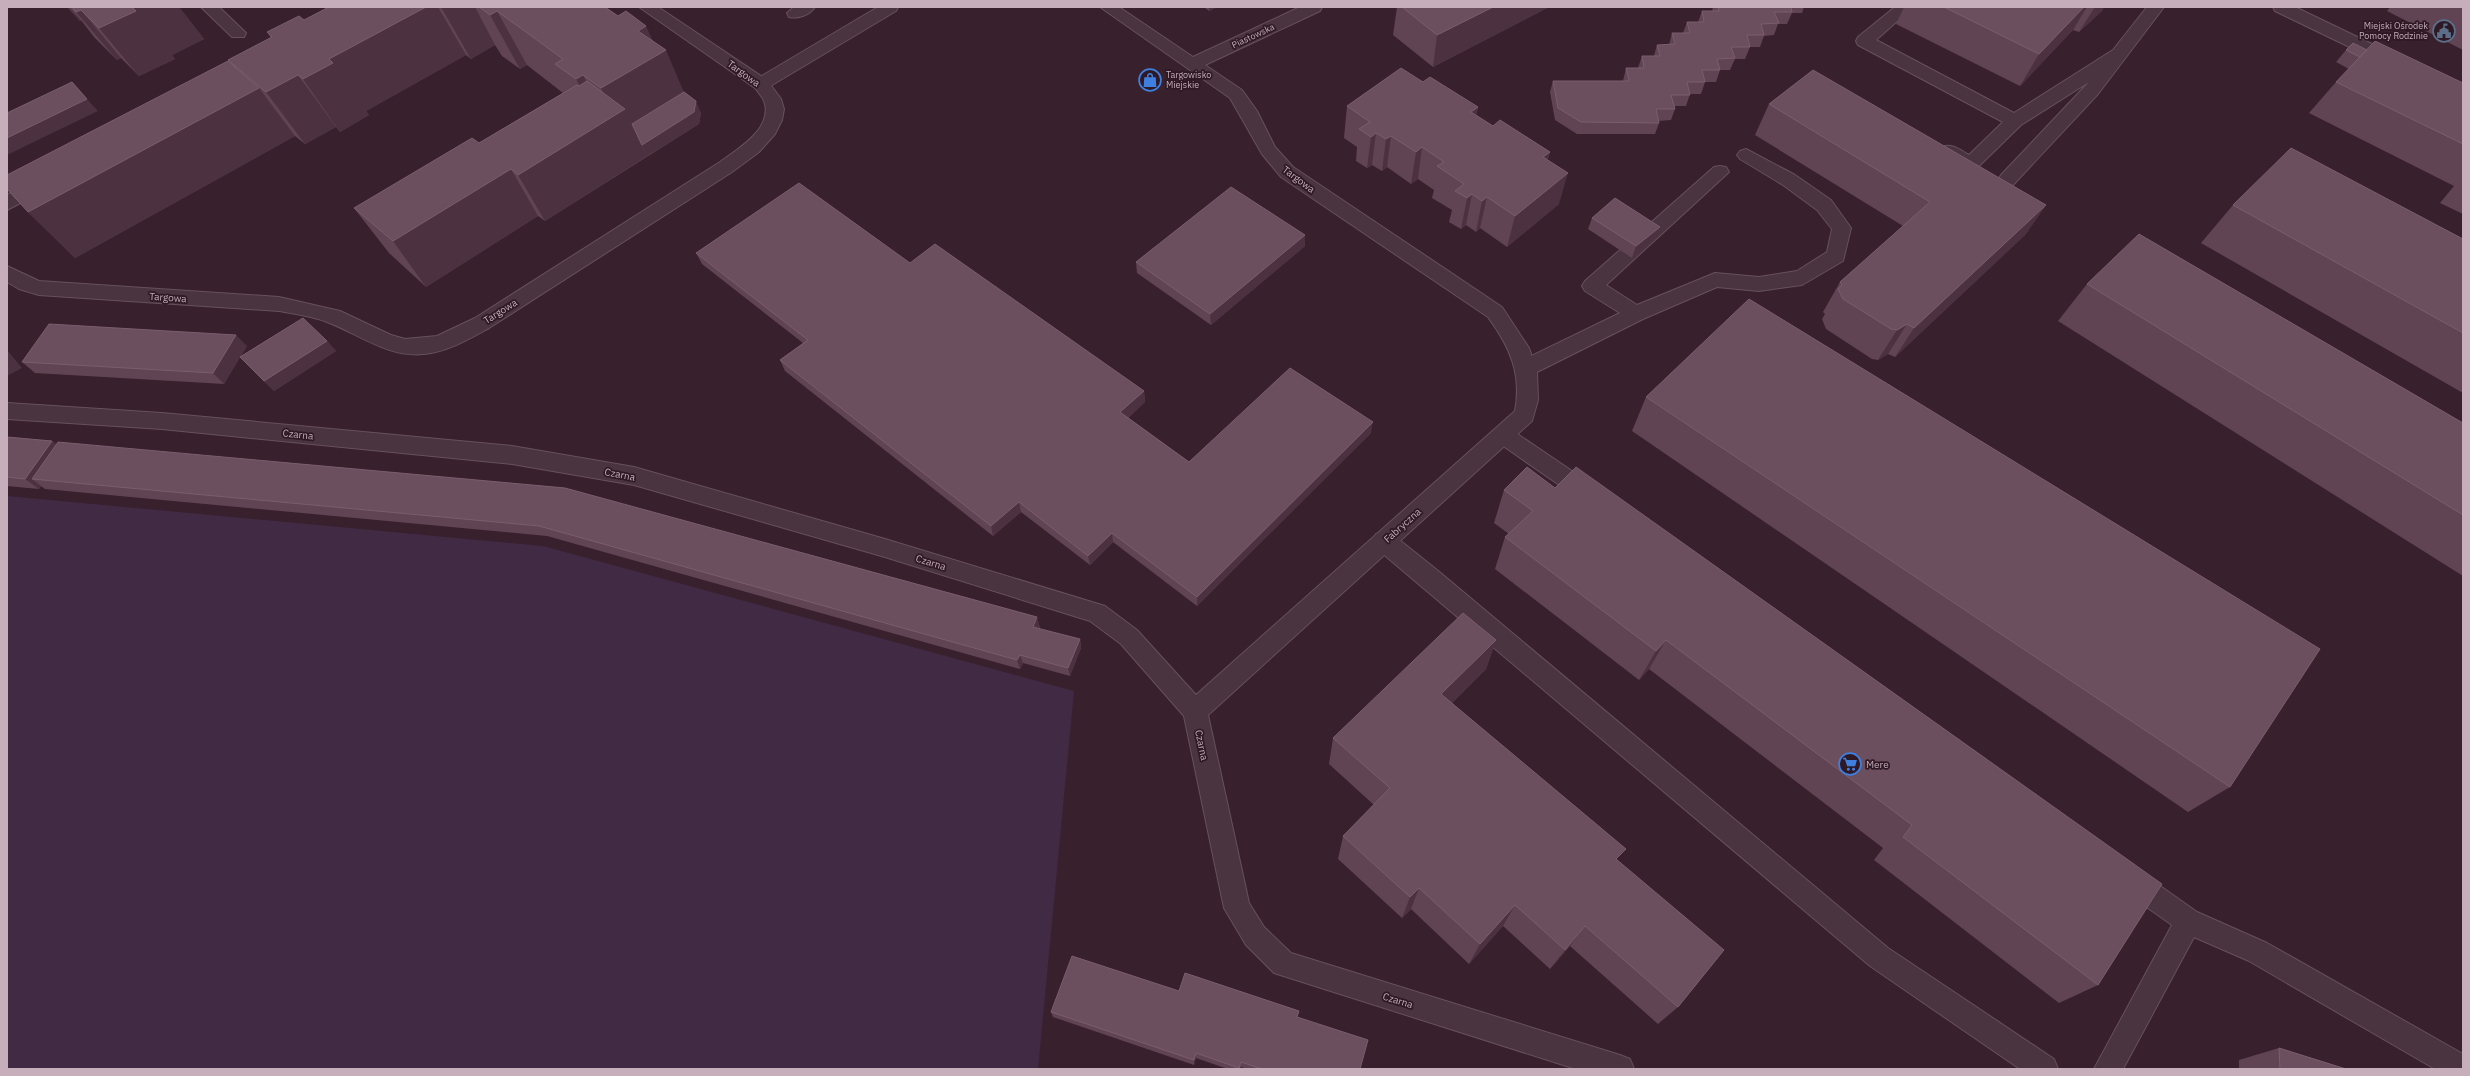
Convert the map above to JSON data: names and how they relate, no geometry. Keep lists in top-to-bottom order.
{
  "streets": {
    "street": [
      "Piastowska",
      "Targowa",
      "Czarna",
      "Fabryczna"
    ]
  },
  "crossings": [
    ["Piastowska", "Targowa"],
    ["Targowa", "Fabryczna"],
    ["Czarna", "Fabryczna"]
  ],
  "places": {
    "public building": ["Miejski Ośrodek Pomocy Rodzinie"],
    "shop": ["Targowisko Miejskie"],
    "supermarket": ["Mere"]
  }
}
